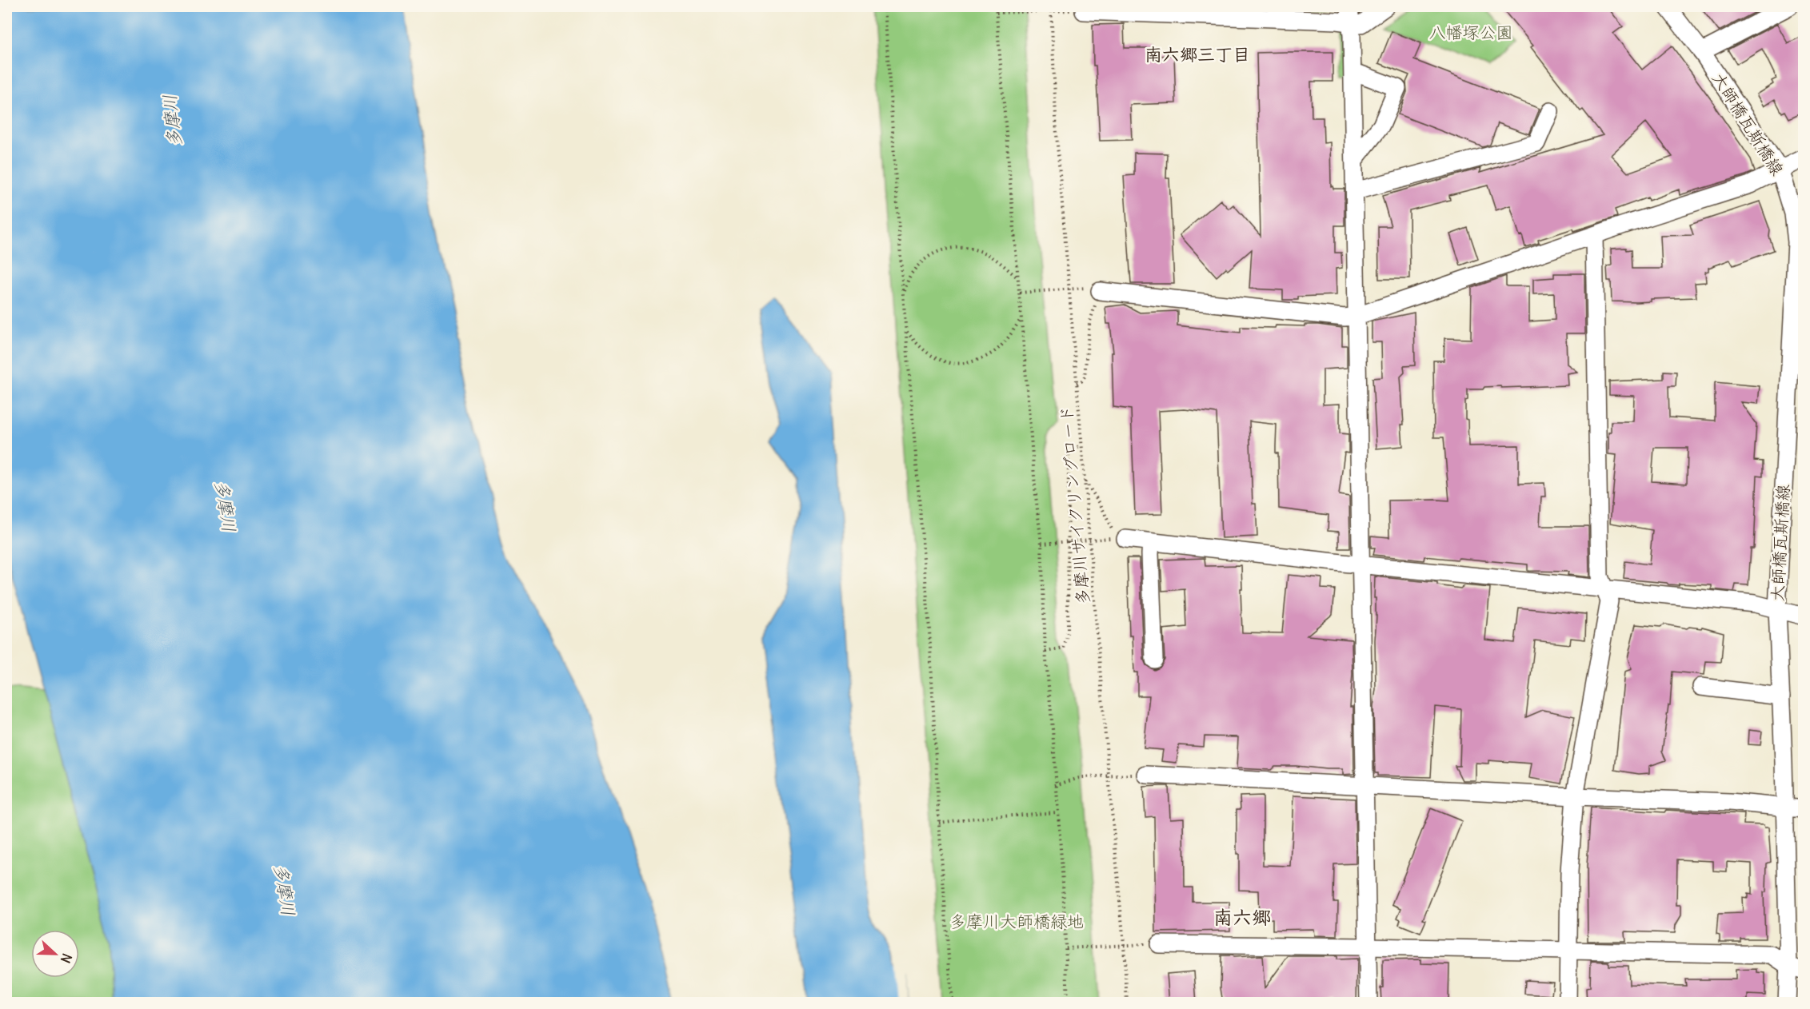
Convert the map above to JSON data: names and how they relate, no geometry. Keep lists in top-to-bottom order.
{
  "streets": {
    "street": ["大師橋瓦斯橋線"],
    "path": ["多摩川サイクリングロード"]
  },
  "districts": ["南六郷三丁目", "南六郷"],
  "water": ["多摩川"],
  "parks": ["八幡塚公園", "多摩川大師橋緑地"],
  "north": "right"
}
